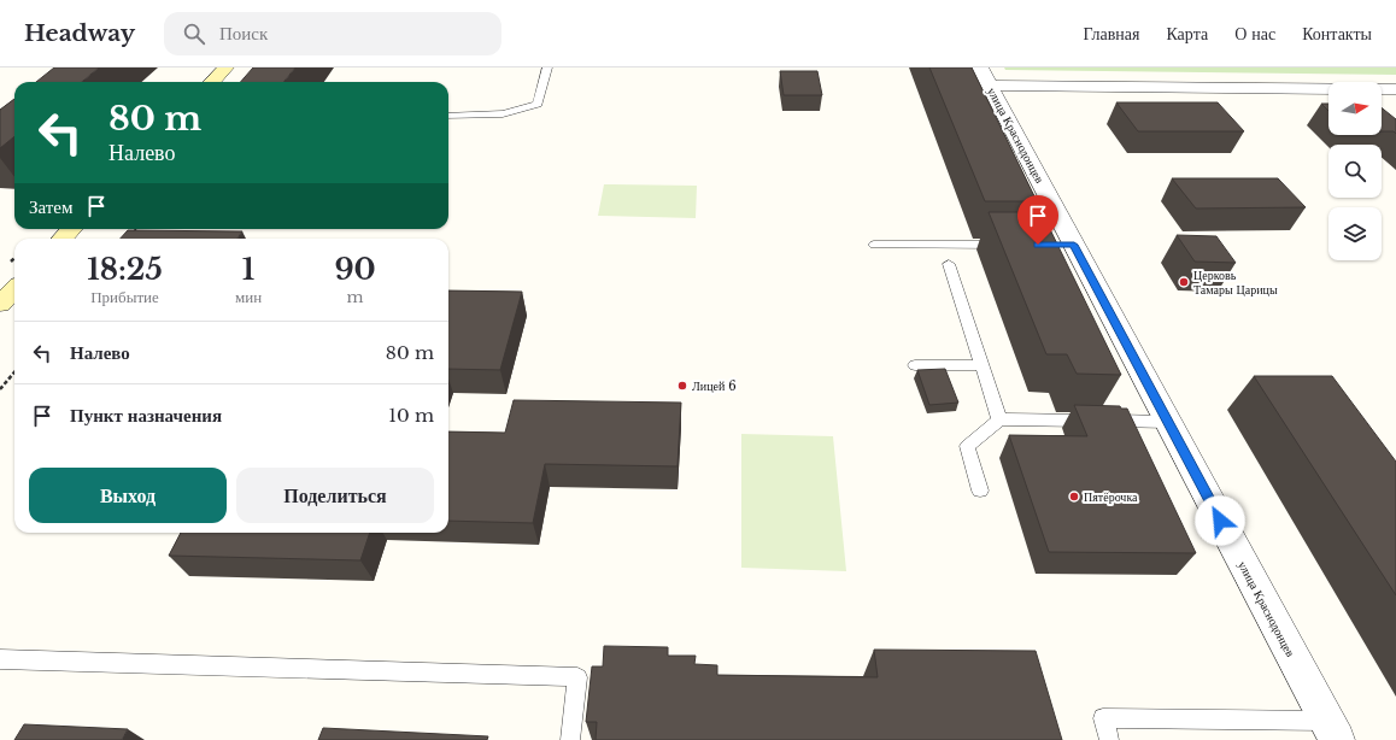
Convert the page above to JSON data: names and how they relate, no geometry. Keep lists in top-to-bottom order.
{
  "streets": {
    "street": ["улица Краснодонцев"]
  },
  "places": ["Церковь Тамары Царицы", "Лицей 6", "Пятёрочка"],
  "north": "right",
  "page": {
    "header": "Headway",
    "search": "Поиск",
    "nav": [
      "Главная",
      "Карта",
      "О нас",
      "Контакты"
    ],
    "turn": ["80 m", "Налево"],
    "then": "Затем",
    "eta": [
      "18:25",
      "Прибытие",
      "1",
      "мин",
      "90",
      "m"
    ],
    "list": [
      {
        "name": "Налево",
        "value": "80 m"
      },
      {
        "name": "Пункт назначения",
        "value": "10 m"
      }
    ],
    "buttons": ["Выход", "Поделиться"]
  }
}
